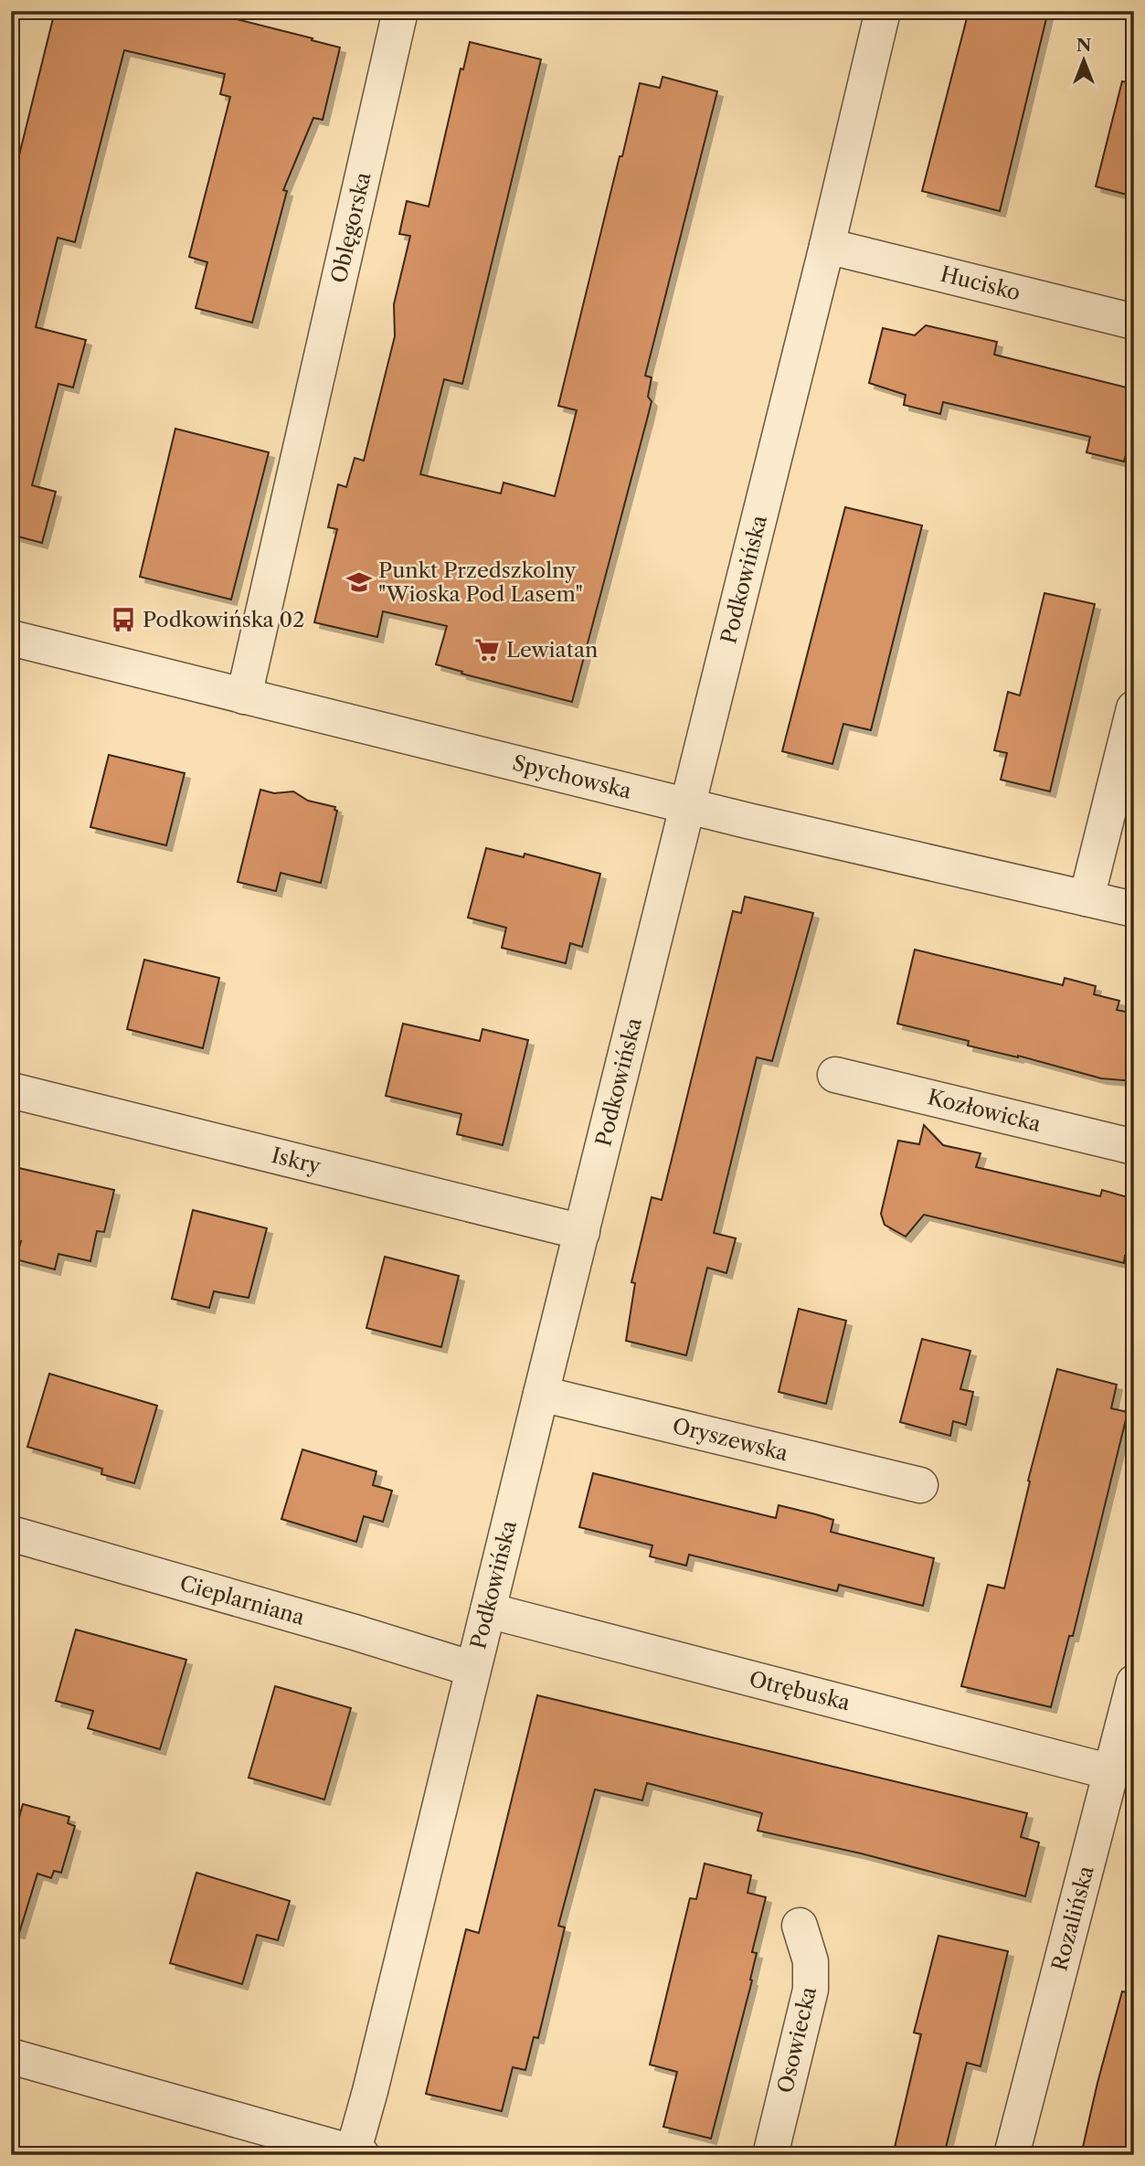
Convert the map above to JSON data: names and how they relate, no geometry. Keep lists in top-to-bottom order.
{
  "streets": {
    "street": [
      "Oblęgorska",
      "Hucisko",
      "Podkowińska",
      "Spychowska",
      "Kozłowicka",
      "Iskry",
      "Oryszewska",
      "Cieplarniana",
      "Otrębuska",
      "Rozalińska",
      "Osowiecka"
    ]
  },
  "crossings": [
    ["Oblęgorska", "Spychowska"],
    ["Hucisko", "Podkowińska"],
    ["Podkowińska", "Spychowska"],
    ["Podkowińska", "Iskry"],
    ["Podkowińska", "Oryszewska"],
    ["Podkowińska", "Cieplarniana"],
    ["Podkowińska", "Otrębuska"],
    ["Otrębuska", "Rozalińska"]
  ],
  "places": {
    "school or university": ["Punkt Przedszkolny \"Wioska Pod Lasem\""],
    "bus stop": ["Podkowińska 02"],
    "supermarket": ["Lewiatan"]
  },
  "north": "top"
}
